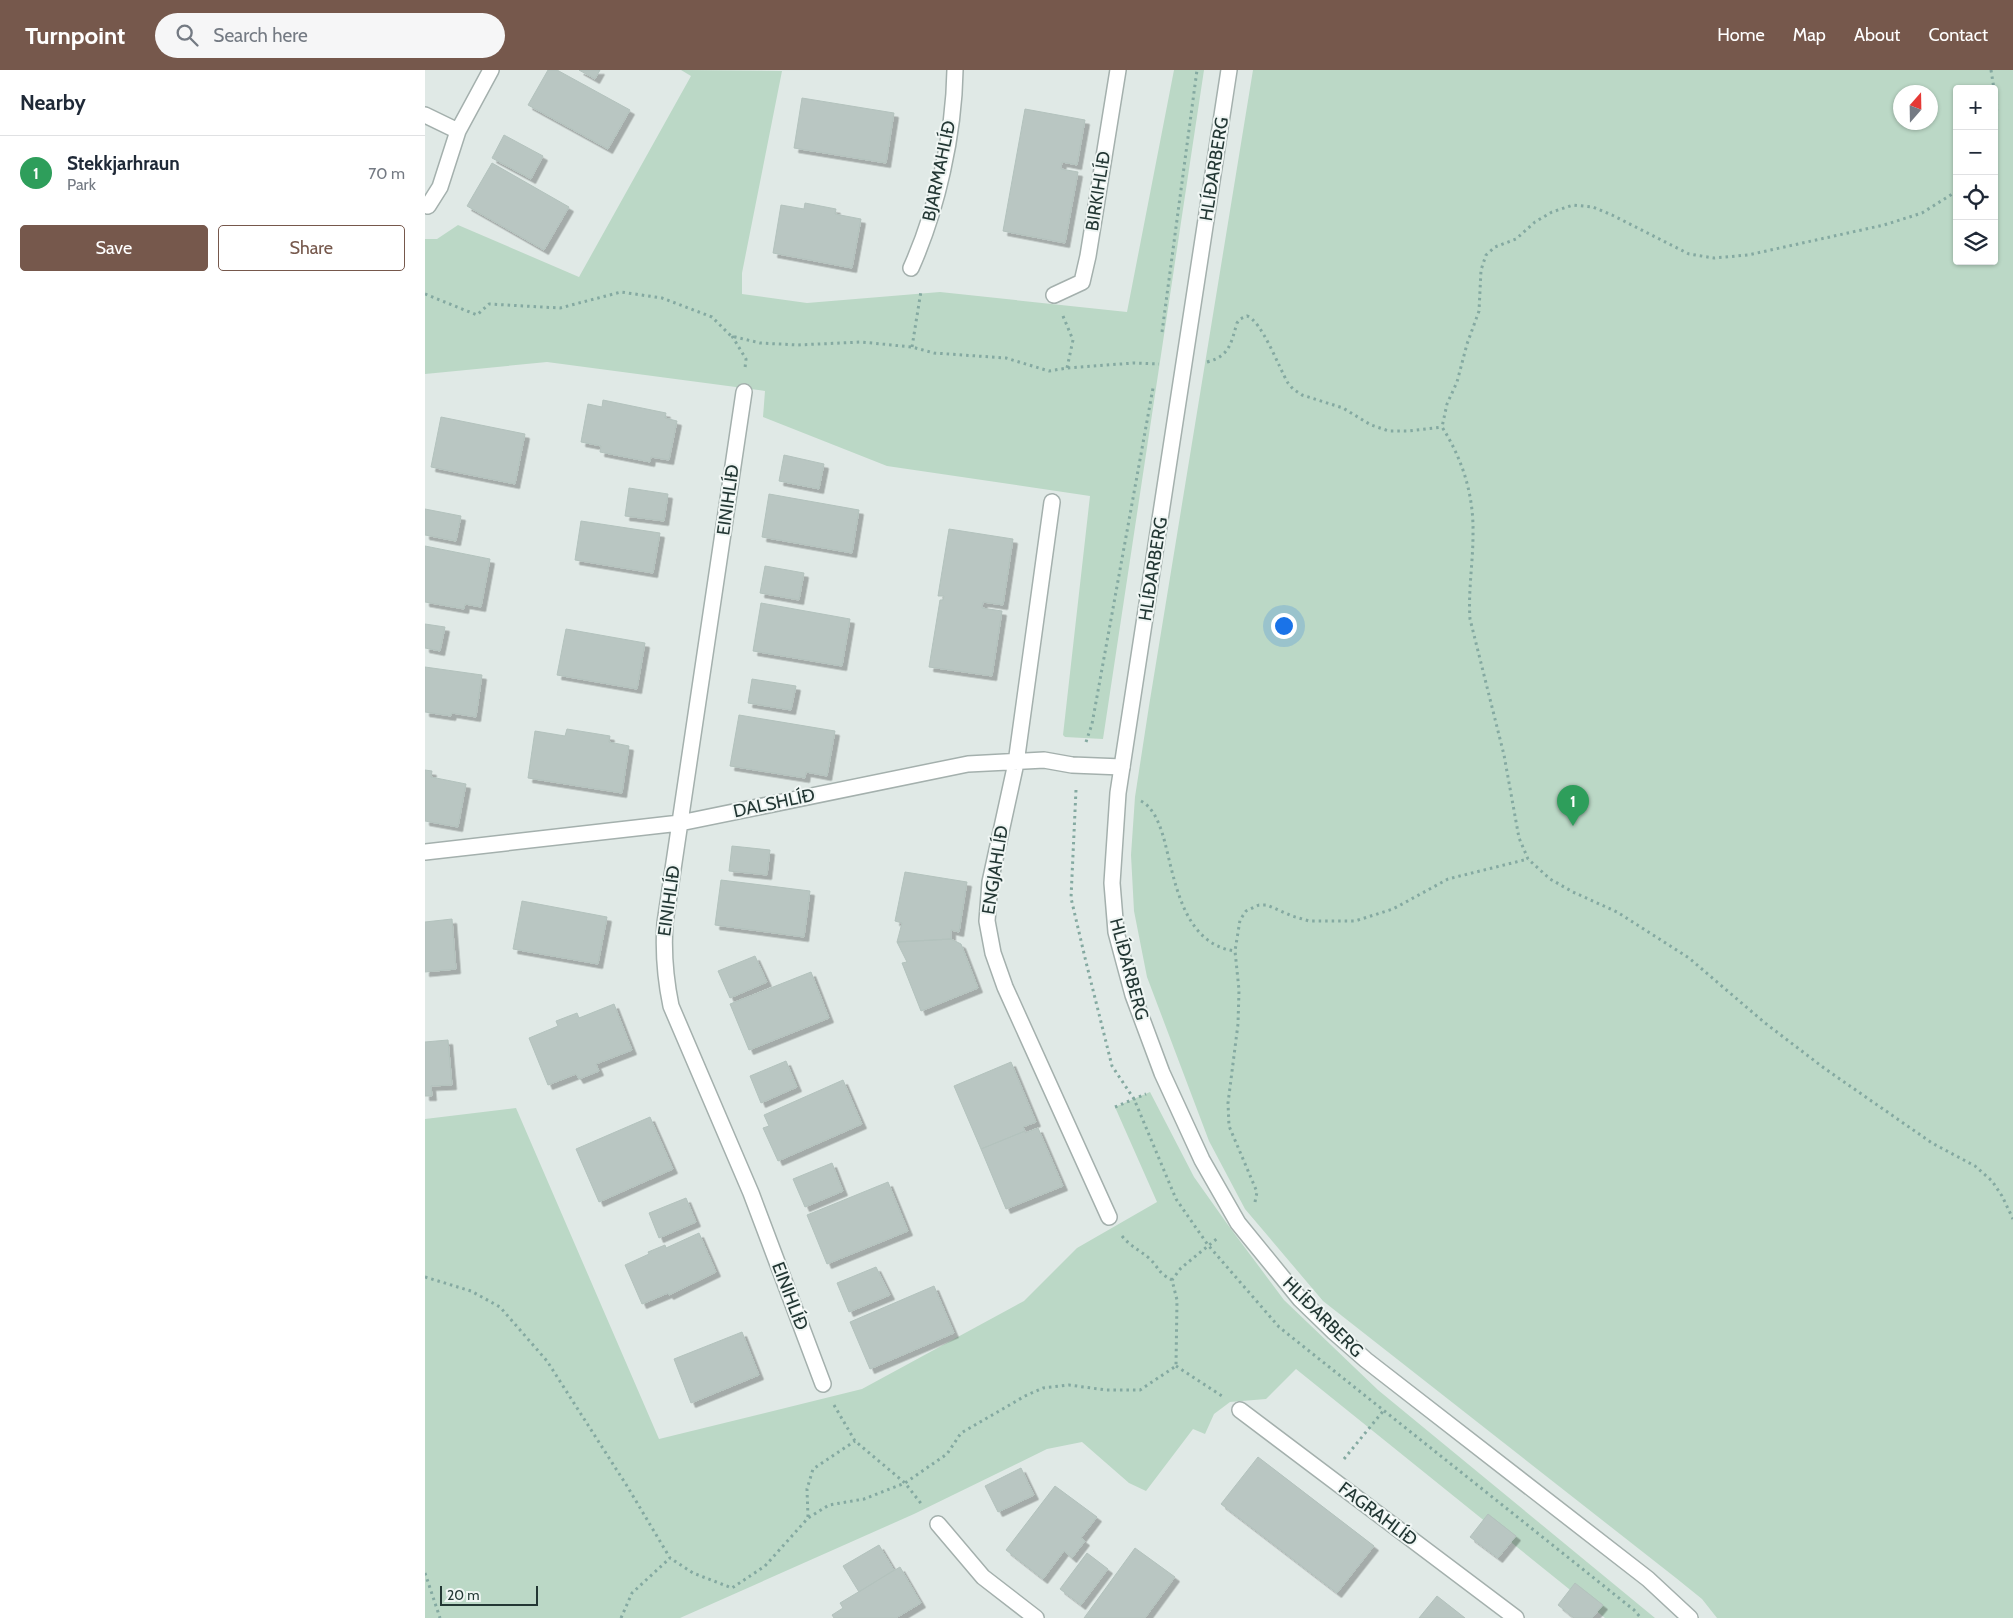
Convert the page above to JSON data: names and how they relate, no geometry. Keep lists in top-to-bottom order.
{
  "streets": {
    "street": [
      "HLÍÐARBERG",
      "BJARMAHLÍÐ",
      "BIRKIHLÍÐ",
      "EINIHLÍÐ",
      "DALSHLÍÐ",
      "ENGJAHLÍÐ",
      "FAGRAHLÍÐ"
    ]
  },
  "crossings": [
    ["HLÍÐARBERG", "DALSHLÍÐ"],
    ["EINIHLÍÐ", "DALSHLÍÐ"],
    ["DALSHLÍÐ", "ENGJAHLÍÐ"]
  ],
  "scale_bar": "20 m",
  "north": "top",
  "page": {
    "header": "Turnpoint",
    "search": "Search here",
    "nav": [
      "Home",
      "Map",
      "About",
      "Contact"
    ],
    "heading": "Nearby",
    "map_buttons": ["+", "−"],
    "list": [
      {
        "mark": "1",
        "name": "Stekkjarhraun",
        "note": "Park",
        "value": "70 m"
      }
    ],
    "buttons": ["Save", "Share"],
    "pins": "1",
    "scale": "20 m"
  }
}
